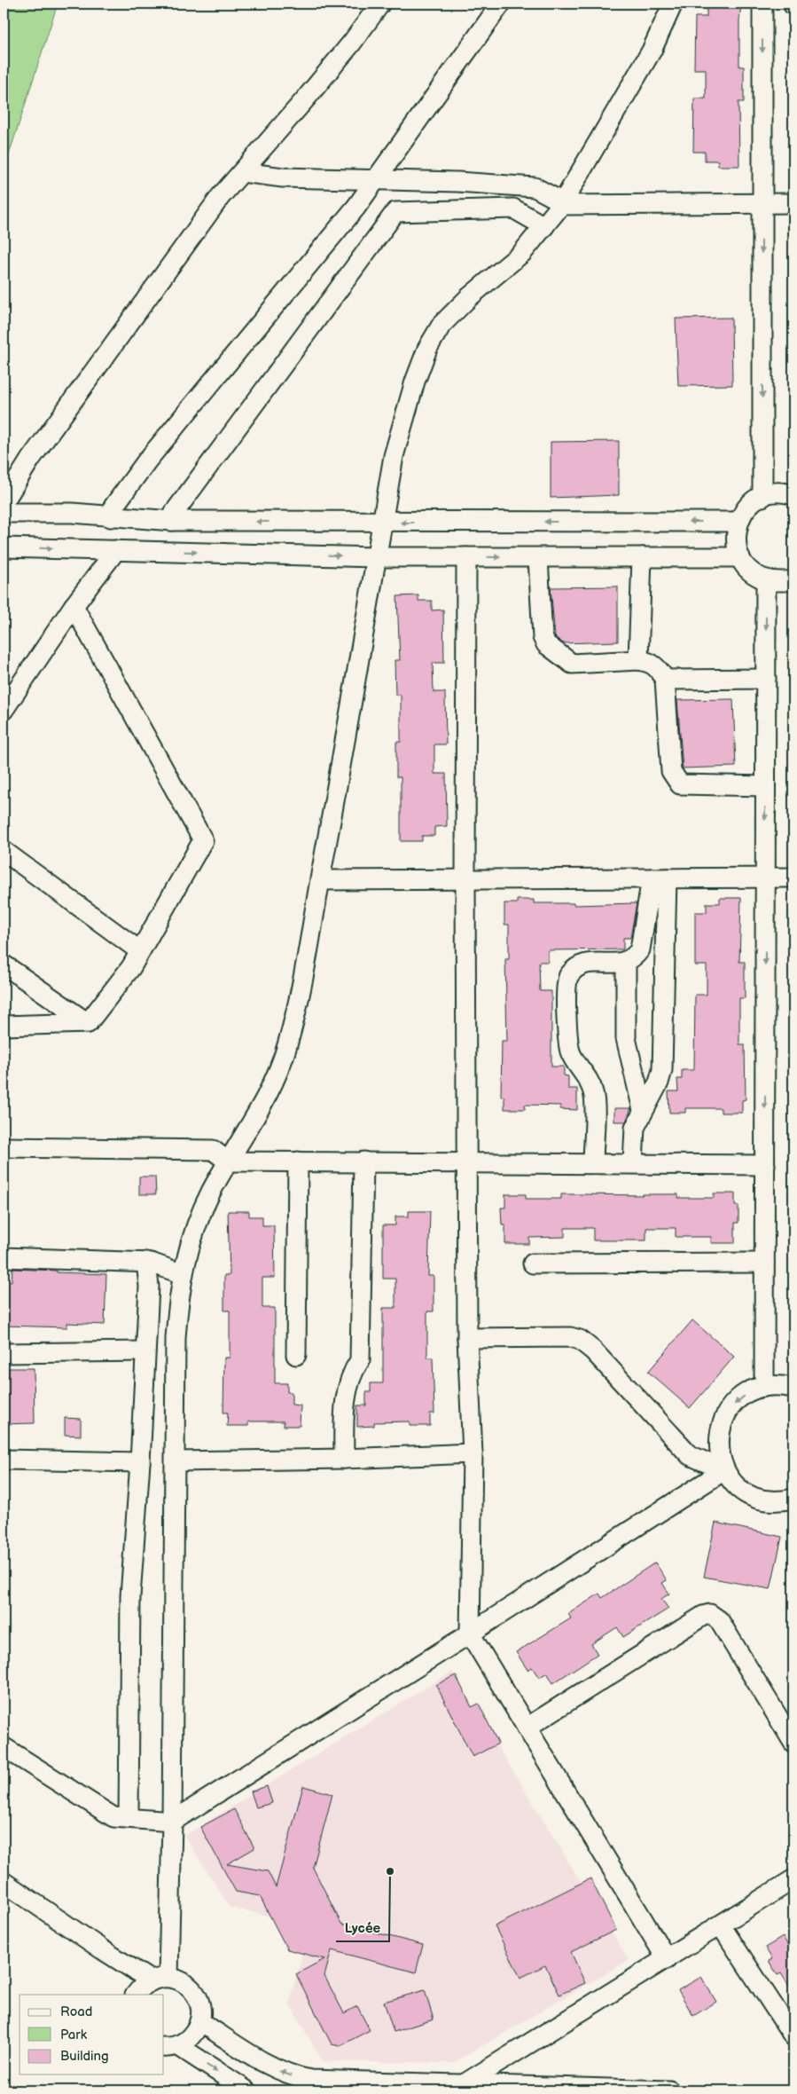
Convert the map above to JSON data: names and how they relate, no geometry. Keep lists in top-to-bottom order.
{
  "places": ["Lycée"],
  "legend": ["Road", "Park", "Building"]
}
